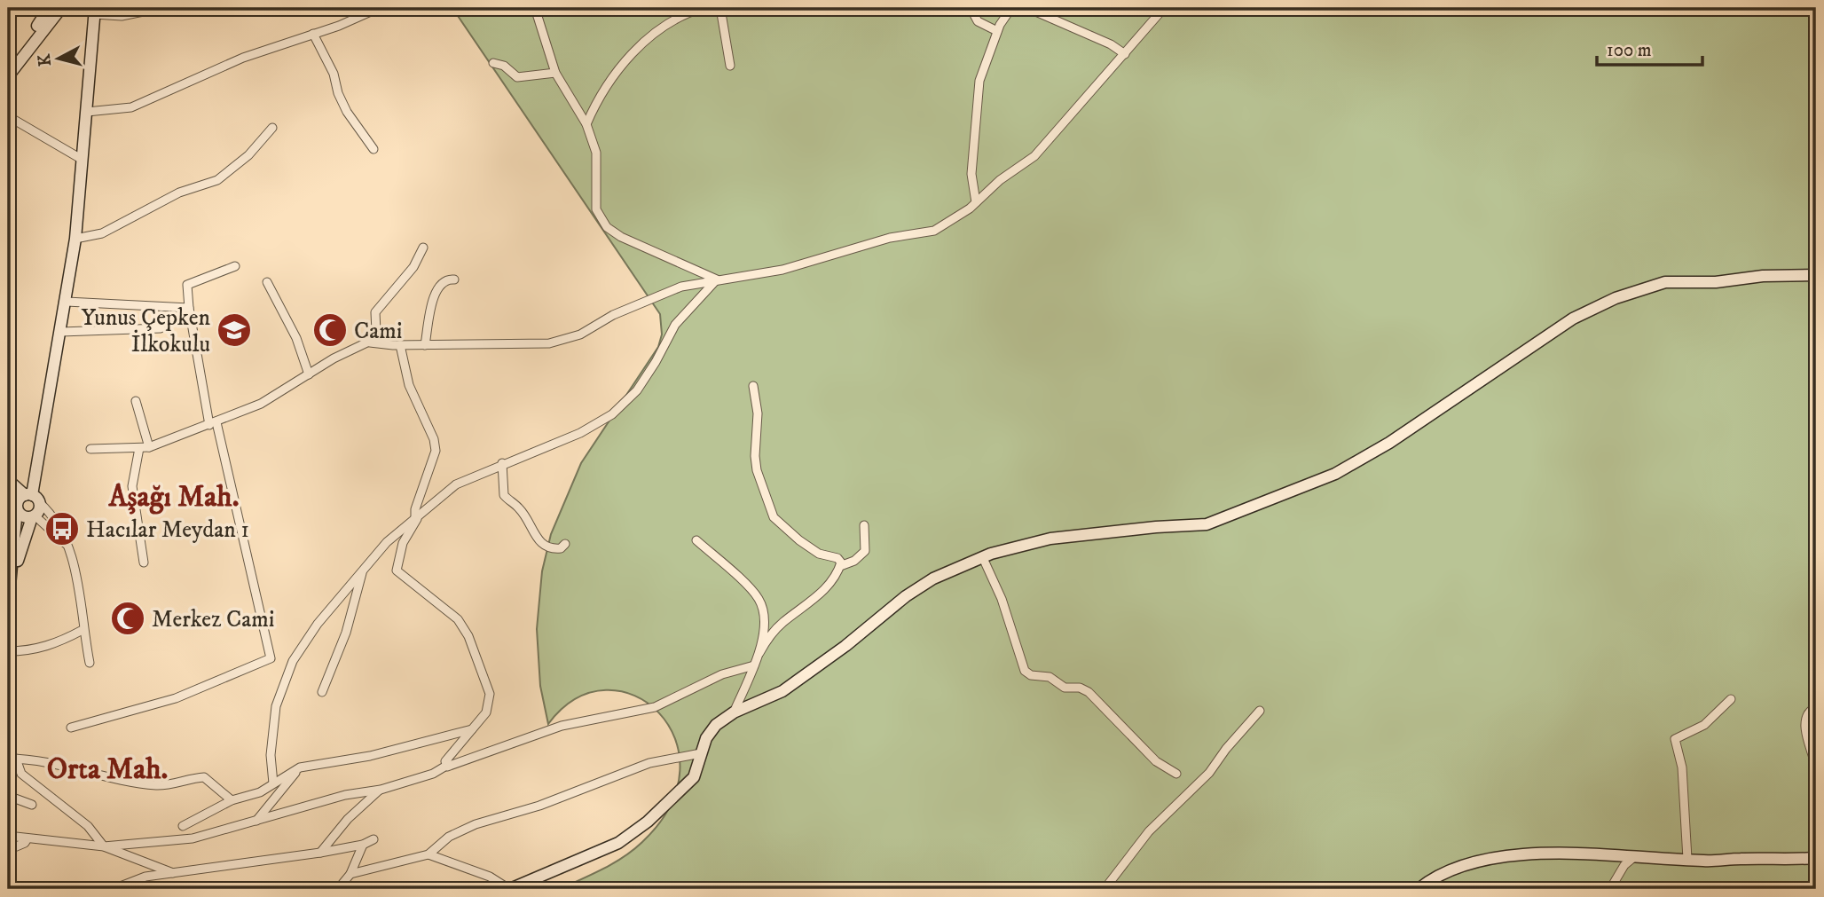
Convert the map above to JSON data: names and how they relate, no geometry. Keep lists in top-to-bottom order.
{
  "districts": ["Aşağı Mah.", "Orta Mah."],
  "places": {
    "school or university": ["Yunus Çepken İlkokulu"],
    "mosque": ["Cami", "Merkez Cami"],
    "bus stop": ["Hacılar Meydan 1"]
  },
  "scale_bar": "100 m",
  "north": "left"
}
